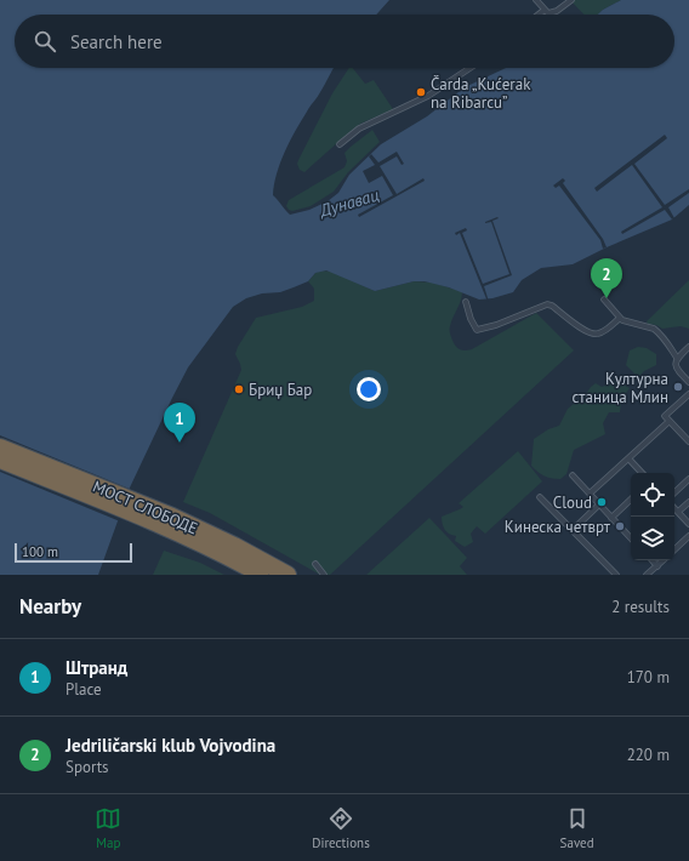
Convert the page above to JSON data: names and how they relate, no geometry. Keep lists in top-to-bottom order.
{
  "streets": {
    "highway": ["МОСТ СЛОБОДЕ"]
  },
  "water": ["Дунавац"],
  "places": [
    "Čarda „Kućerak na Ribarcu”",
    "Културна станица Млин",
    "Бриџ Бар",
    "Cloud",
    "Кинеска четврт"
  ],
  "scale_bar": "100 m",
  "page": {
    "search": "Search here",
    "pins": ["2", "1"],
    "scale": "100 m",
    "heading": ["Nearby", "2 results"],
    "list": [
      {
        "mark": "1",
        "name": "Штранд",
        "note": "Place",
        "value": "170 m"
      },
      {
        "mark": "2",
        "name": "Jedriličarski klub Vojvodina",
        "note": "Sports",
        "value": "220 m"
      }
    ],
    "nav": ["Map", "Directions", "Saved"]
  }
}
